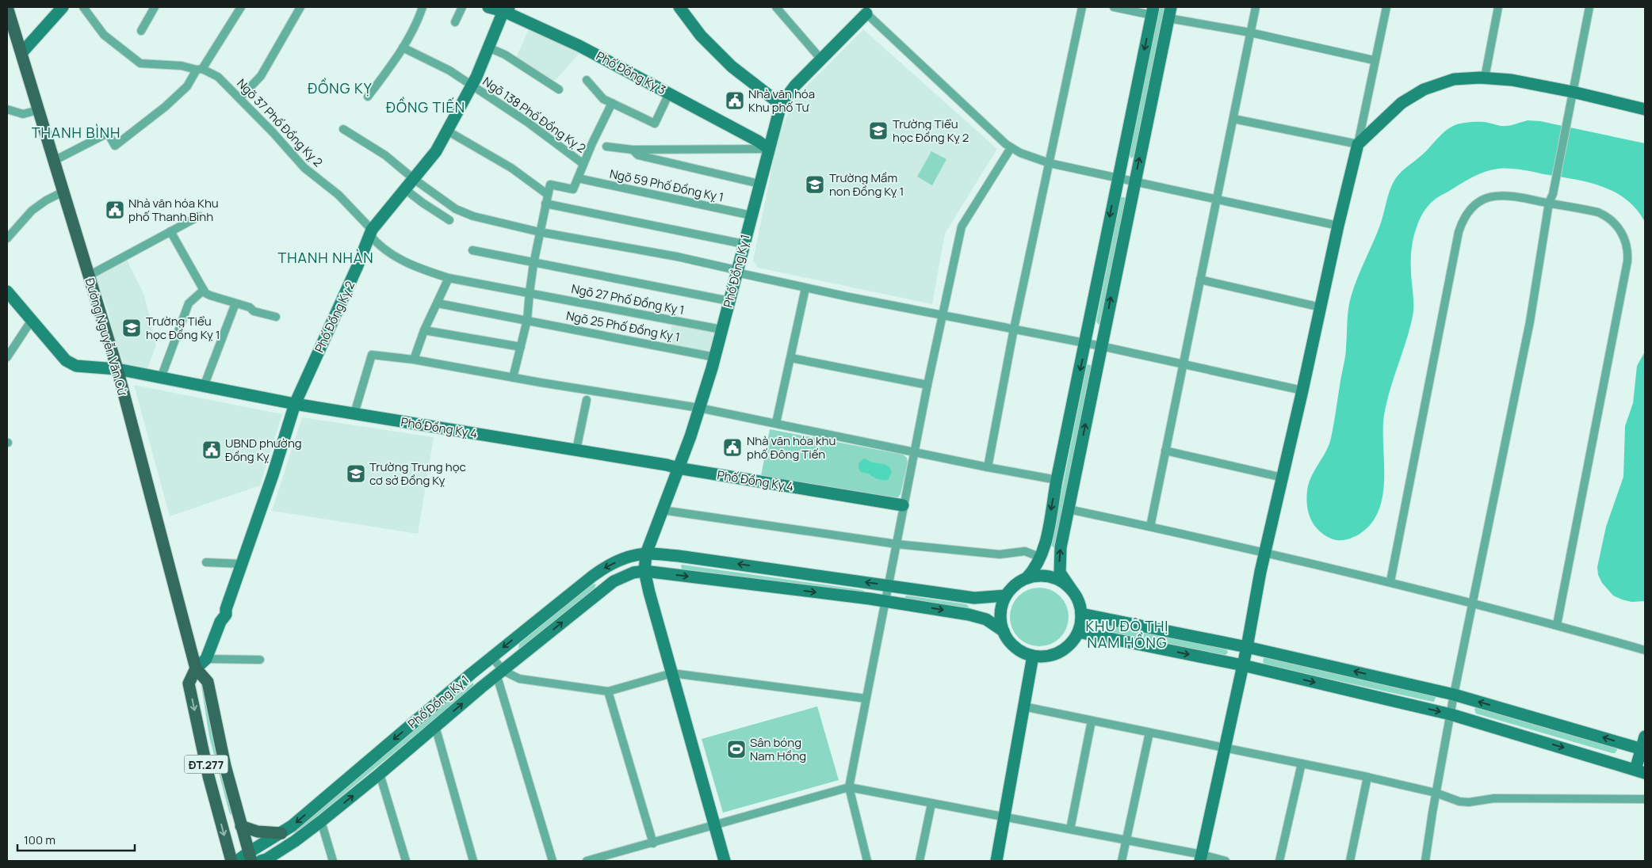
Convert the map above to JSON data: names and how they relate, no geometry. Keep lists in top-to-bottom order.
{
  "streets": {
    "main road": ["Đường Nguyễn Văn Cừ", "ĐT.277"],
    "street": [
      "Phố Đồng Kỵ 3",
      "Ngõ 138 Phố Đồng Kỵ 2",
      "Ngõ 37 Phố Đồng Kỵ 2",
      "Ngõ 59 Phố Đồng Kỵ 1",
      "Phố Đồng Kỵ 1",
      "Ngõ 27 Phố Đồng Kỵ 1",
      "Phố Đồng Kỵ 2",
      "Ngõ 25 Phố Đồng Kỵ 1",
      "Phố Đồng Kỵ 4"
    ]
  },
  "crossings": [
    ["Phố Đồng Kỵ 3", "Phố Đồng Kỵ 1"],
    ["Phố Đồng Kỵ 3", "Phố Đồng Kỵ 2"],
    ["Ngõ 138 Phố Đồng Kỵ 2", "Phố Đồng Kỵ 2"],
    ["Ngõ 37 Phố Đồng Kỵ 2", "Ngõ 27 Phố Đồng Kỵ 1"],
    ["Ngõ 37 Phố Đồng Kỵ 2", "Phố Đồng Kỵ 2"],
    ["Ngõ 59 Phố Đồng Kỵ 1", "Phố Đồng Kỵ 1"],
    ["Phố Đồng Kỵ 1", "Ngõ 27 Phố Đồng Kỵ 1"],
    ["Phố Đồng Kỵ 1", "Ngõ 25 Phố Đồng Kỵ 1"],
    ["Phố Đồng Kỵ 1", "Đường Nguyễn Văn Cừ"],
    ["Phố Đồng Kỵ 1", "Phố Đồng Kỵ 4"],
    ["Phố Đồng Kỵ 2", "Đường Nguyễn Văn Cừ"],
    ["Phố Đồng Kỵ 2", "Phố Đồng Kỵ 4"],
    ["Phố Đồng Kỵ 2", "ĐT.277"],
    ["Đường Nguyễn Văn Cừ", "Phố Đồng Kỵ 4"],
    ["Đường Nguyễn Văn Cừ", "ĐT.277"]
  ],
  "districts": [
    "ĐỒNG KỴ",
    "ĐỒNG TIẾN",
    "THANH BÌNH",
    "THANH NHÀN",
    "KHU ĐÔ THỊ NAM HỒNG"
  ],
  "places": {
    "public building": [
      "Nhà văn hóa Khu phố Tư",
      "Nhà văn hóa Khu phố Thanh Bình",
      "Nhà văn hóa khu phố Đông Tiến",
      "UBND phường Đồng Kỵ"
    ],
    "school or university": [
      "Trường Tiểu học Đồng Kỵ 2",
      "Trường Mầm non Đồng Kỵ 1",
      "Trường Tiểu học Đồng Kỵ 1",
      "Trường Trung học cơ sở Đồng Kỵ"
    ],
    "sports": ["Sân bóng Nam Hồng"]
  },
  "scale_bar": "100 m"
}
